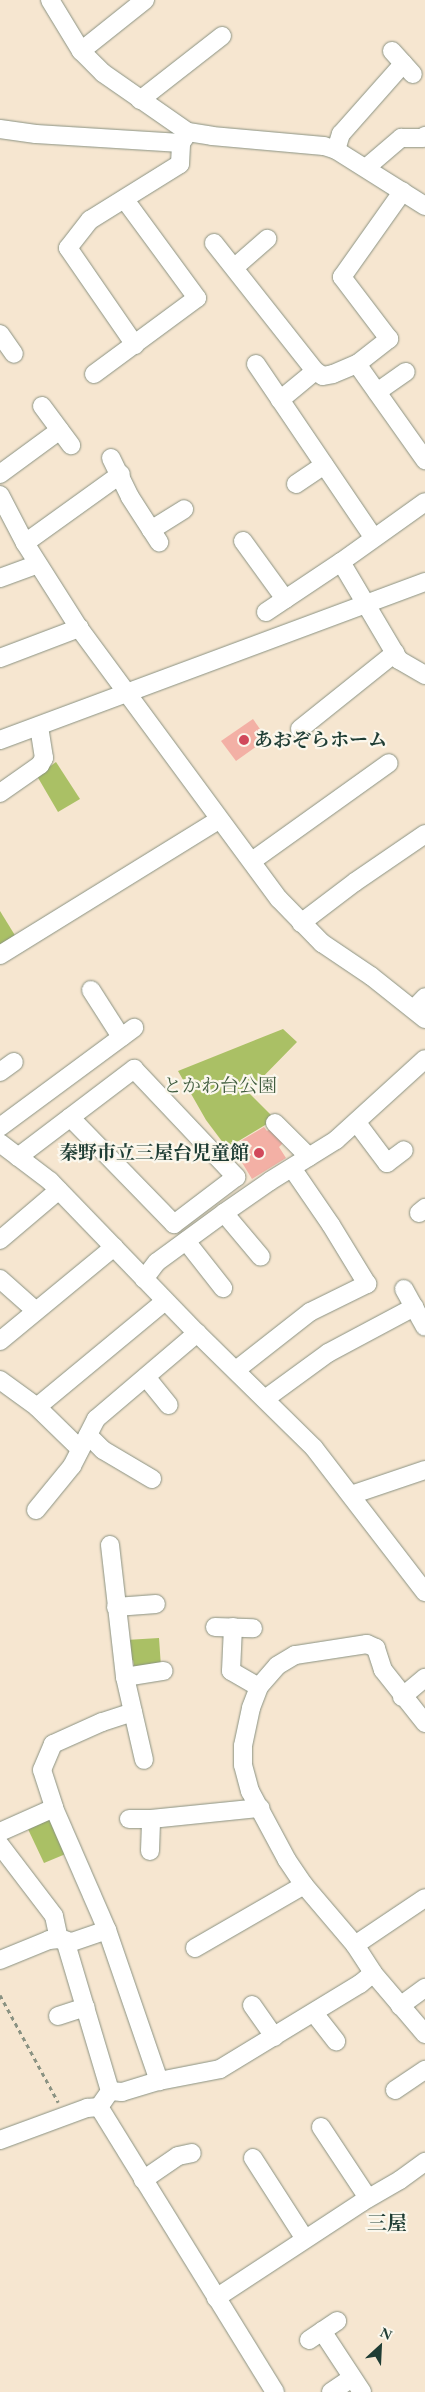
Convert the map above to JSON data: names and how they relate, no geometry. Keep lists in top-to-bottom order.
{
  "districts": ["三屋"],
  "parks": ["とかわ台公園"],
  "places": ["あおぞらホーム", "秦野市立三屋台児童館"],
  "north": "top right"
}
